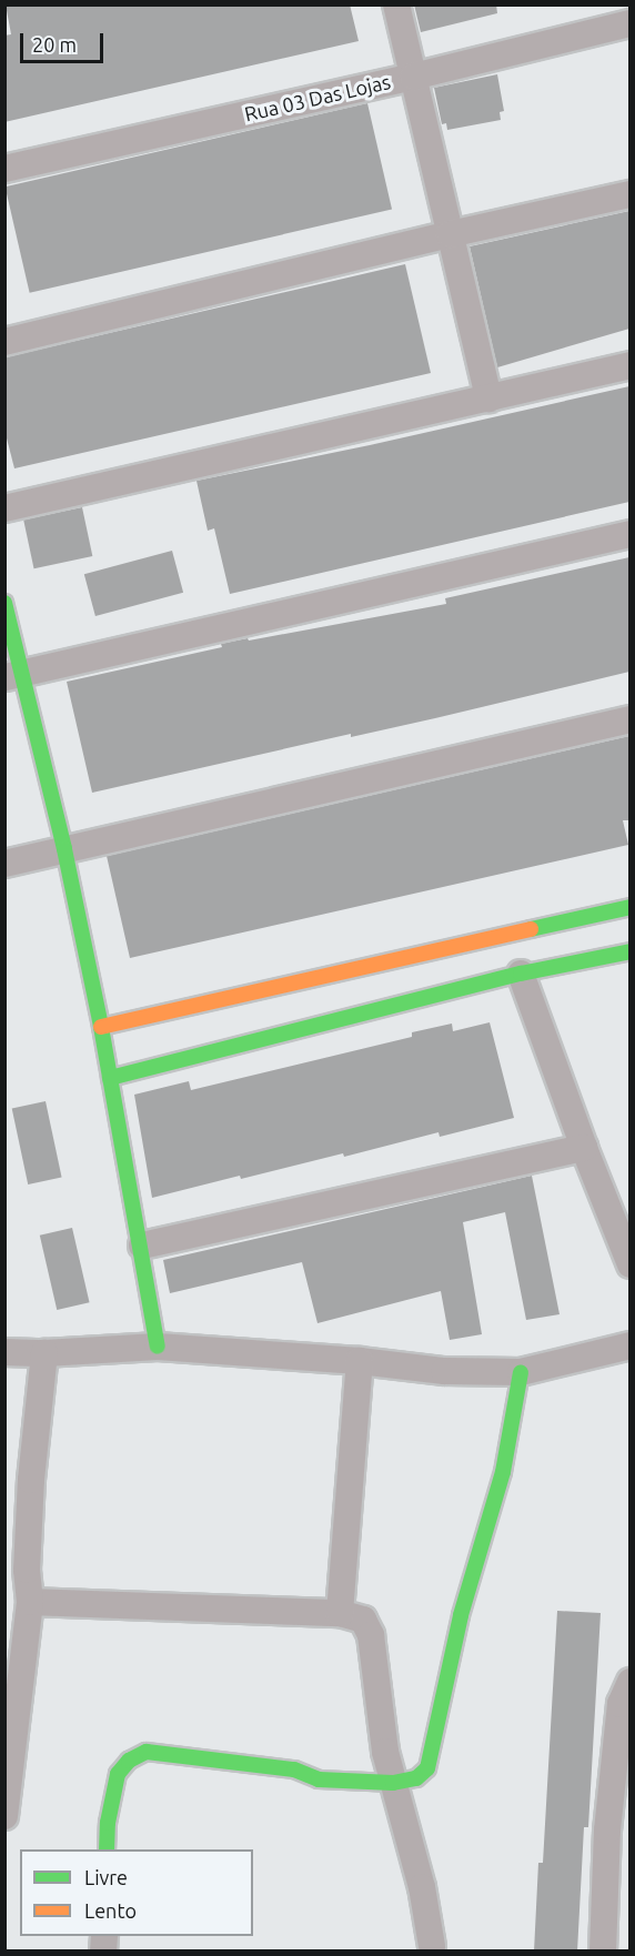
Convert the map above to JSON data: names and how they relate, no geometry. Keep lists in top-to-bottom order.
{
  "streets": {
    "street": ["Rua 03 Das Lojas"]
  },
  "legend": ["Livre", "Lento"],
  "scale_bar": "20 m"
}
